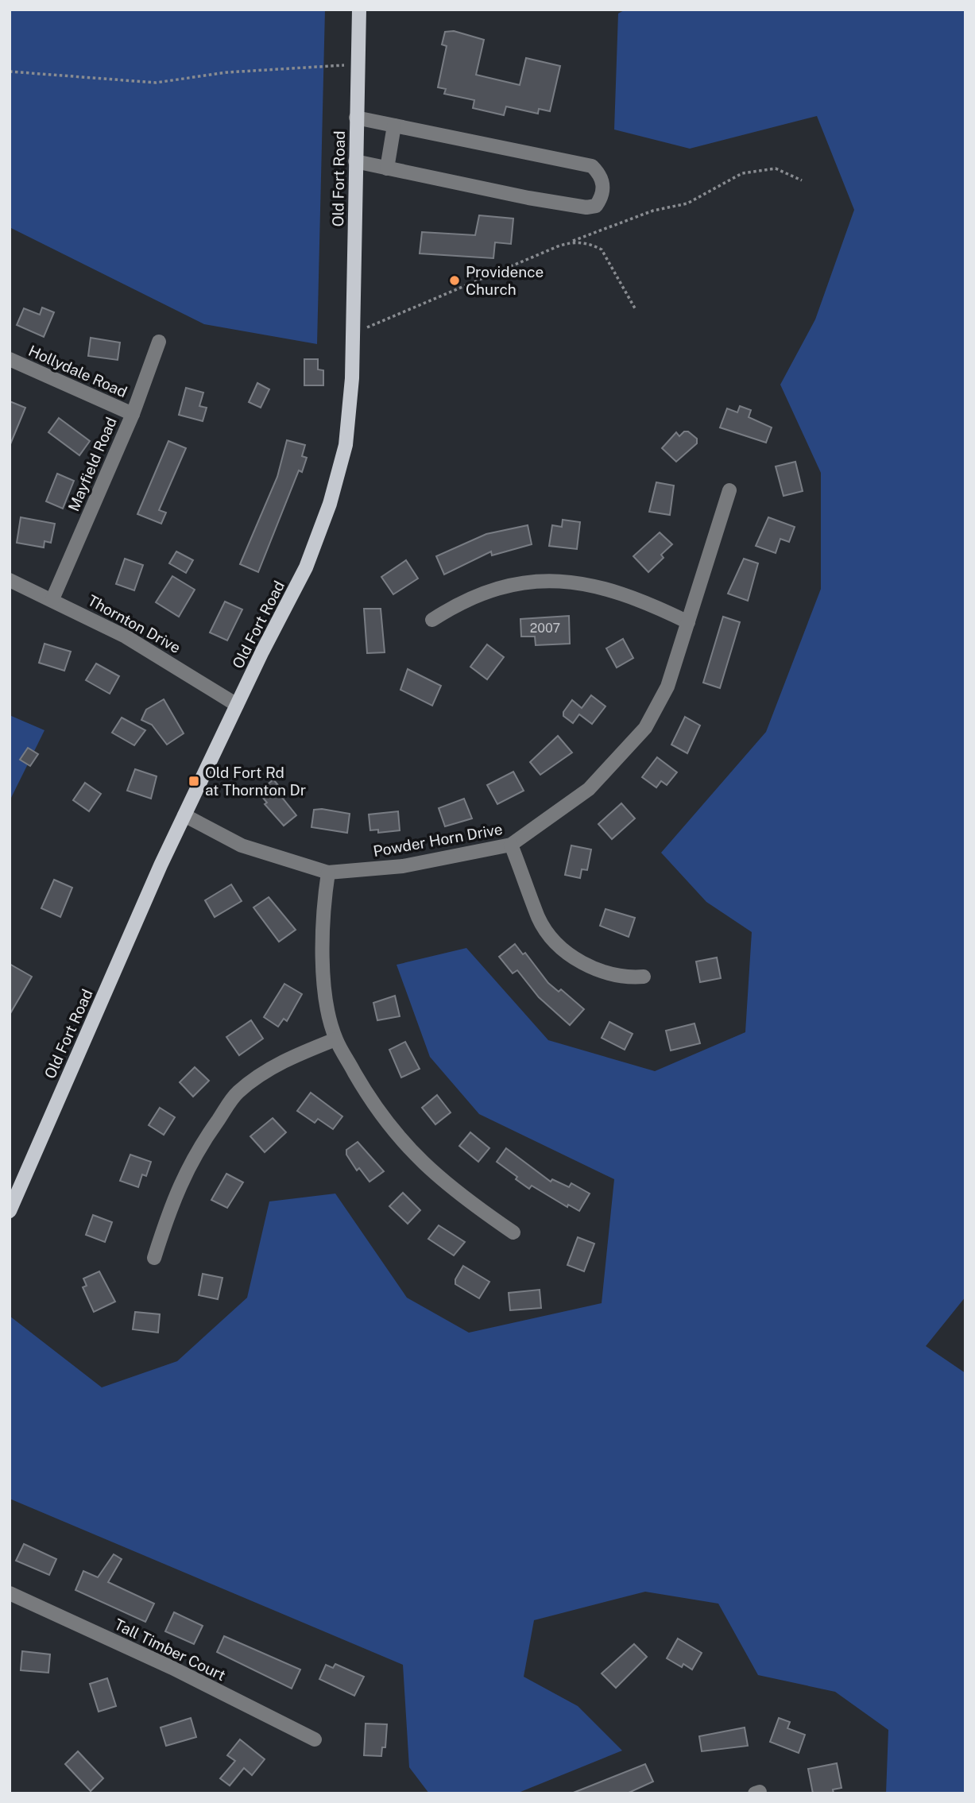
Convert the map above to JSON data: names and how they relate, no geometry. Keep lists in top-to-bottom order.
{
  "streets": {
    "main road": ["Old Fort Road"],
    "street": [
      "Hollydale Road",
      "Mayfield Road",
      "Thornton Drive",
      "Powder Horn Drive",
      "Tall Timber Court"
    ]
  },
  "crossings": [
    ["Old Fort Road", "Thornton Drive"],
    ["Old Fort Road", "Powder Horn Drive"],
    ["Hollydale Road", "Mayfield Road"],
    ["Mayfield Road", "Thornton Drive"]
  ],
  "places": {
    "other": ["Providence Church"],
    "transit": ["Old Fort Rd at Thornton Dr"]
  },
  "house_numbers": ["2007"]
}
